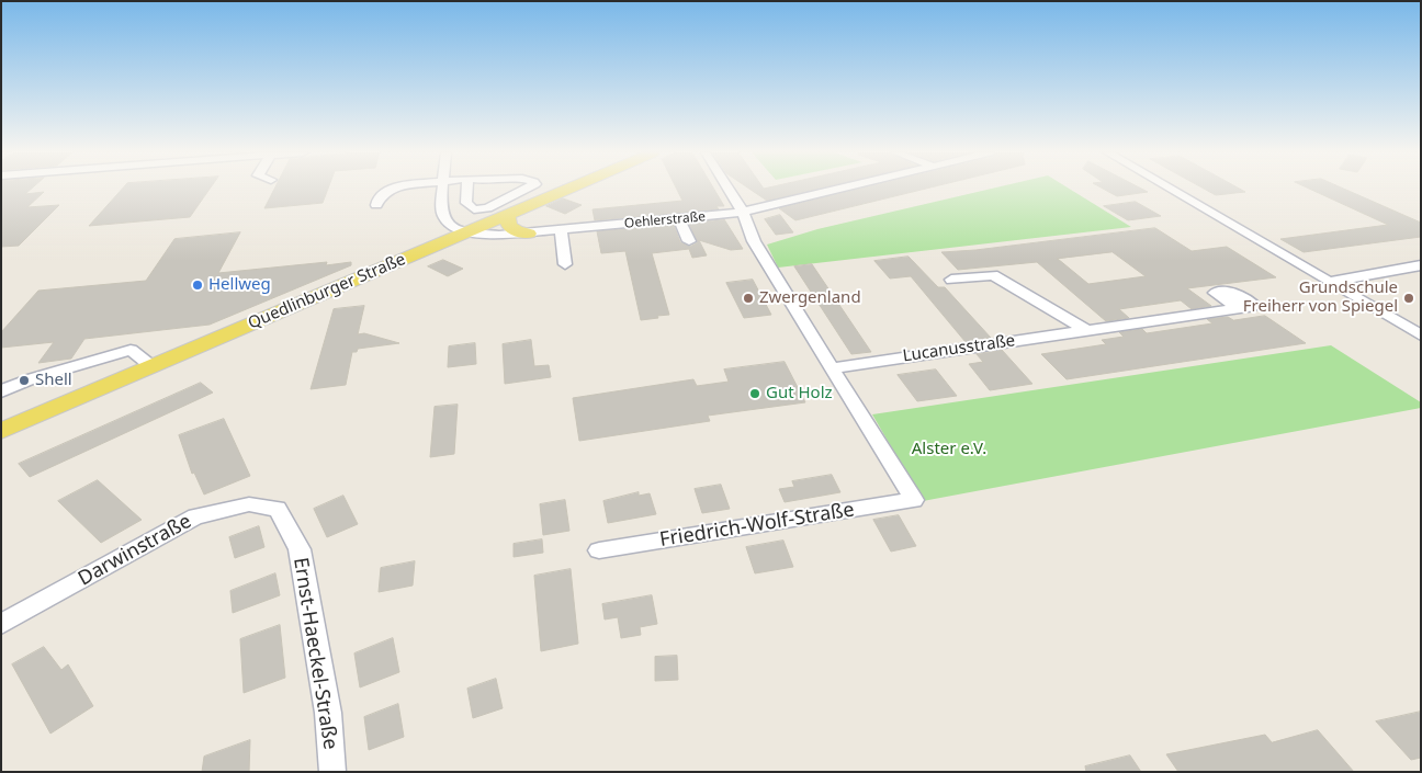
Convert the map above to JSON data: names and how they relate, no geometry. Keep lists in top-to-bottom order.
{
  "streets": {
    "main road": ["Quedlinburger Straße"],
    "street": [
      "Oehlerstraße",
      "Lucanusstraße",
      "Friedrich-Wolf-Straße",
      "Darwinstraße",
      "Ernst-Haeckel-Straße"
    ]
  },
  "crossings": [
    ["Oehlerstraße", "Quedlinburger Straße"],
    ["Lucanusstraße", "Friedrich-Wolf-Straße"],
    ["Darwinstraße", "Ernst-Haeckel-Straße"]
  ],
  "parks": ["Alster e.V."],
  "places": [
    "Hellweg",
    "Zwergenland",
    "Grundschule Freiherr von Spiegel",
    "Shell",
    "Gut Holz"
  ]
}
